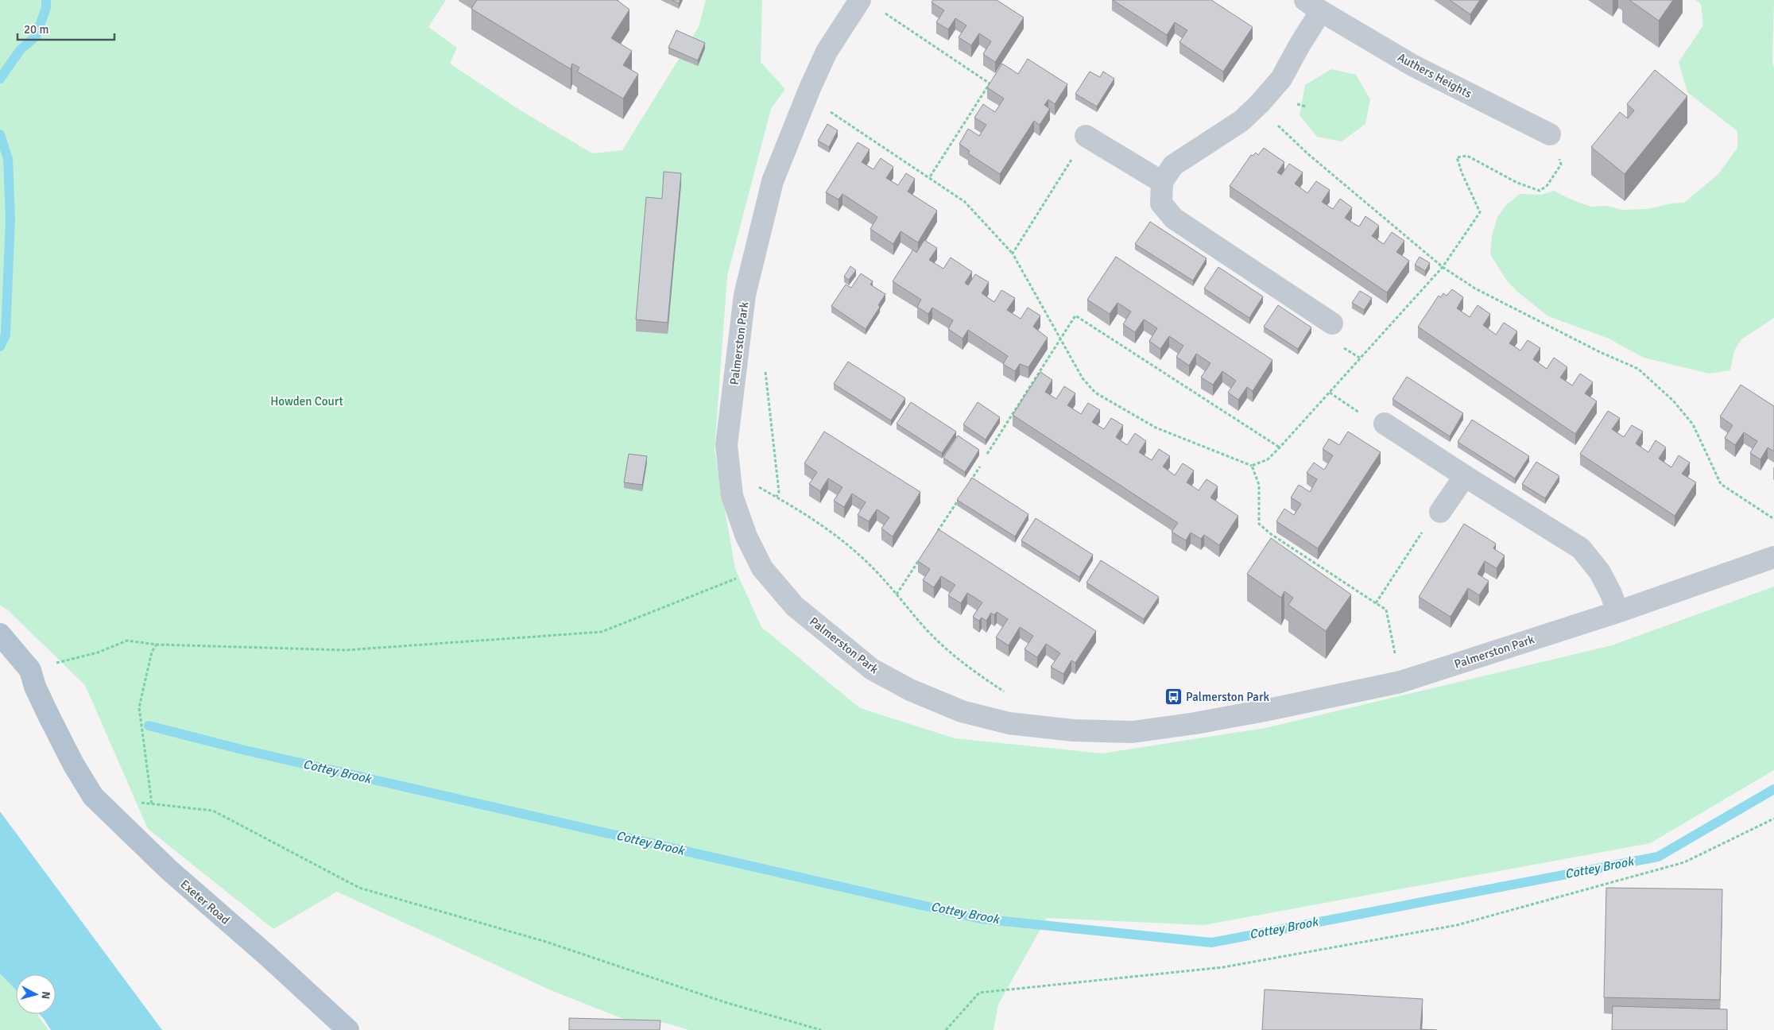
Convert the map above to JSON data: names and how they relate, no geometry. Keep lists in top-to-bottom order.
{
  "streets": {
    "main road": ["Exeter Road"],
    "street": ["Authers Heights", "Palmerston Park"]
  },
  "water": ["Cottey Brook"],
  "parks": ["Howden Court"],
  "places": {
    "bus stop": ["Palmerston Park"]
  },
  "scale_bar": "20 m",
  "north": "right"
}
